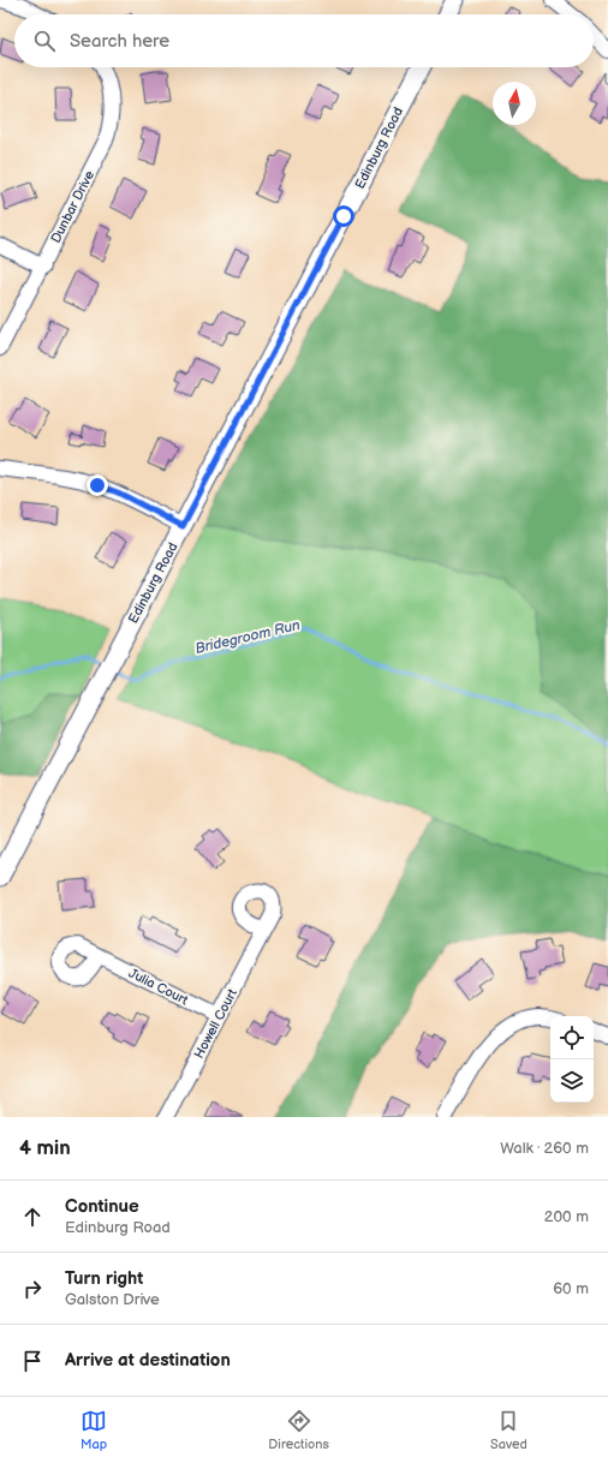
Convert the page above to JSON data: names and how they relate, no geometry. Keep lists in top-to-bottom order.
{
  "streets": {
    "main road": ["Edinburg Road"],
    "street": ["Dunbar Drive", "Julia Court", "Howell Court"]
  },
  "crossings": [
    ["Julia Court", "Howell Court"]
  ],
  "water": ["Bridegroom Run"],
  "north": "top",
  "page": {
    "search": "Search here",
    "heading": ["4 min", "Walk · 260 m"],
    "list": [
      ["Continue", "Edinburg Road", "200 m"],
      ["Turn right", "Galston Drive", "60 m"],
      "Arrive at destination"
    ],
    "nav": ["Map", "Directions", "Saved"]
  }
}
